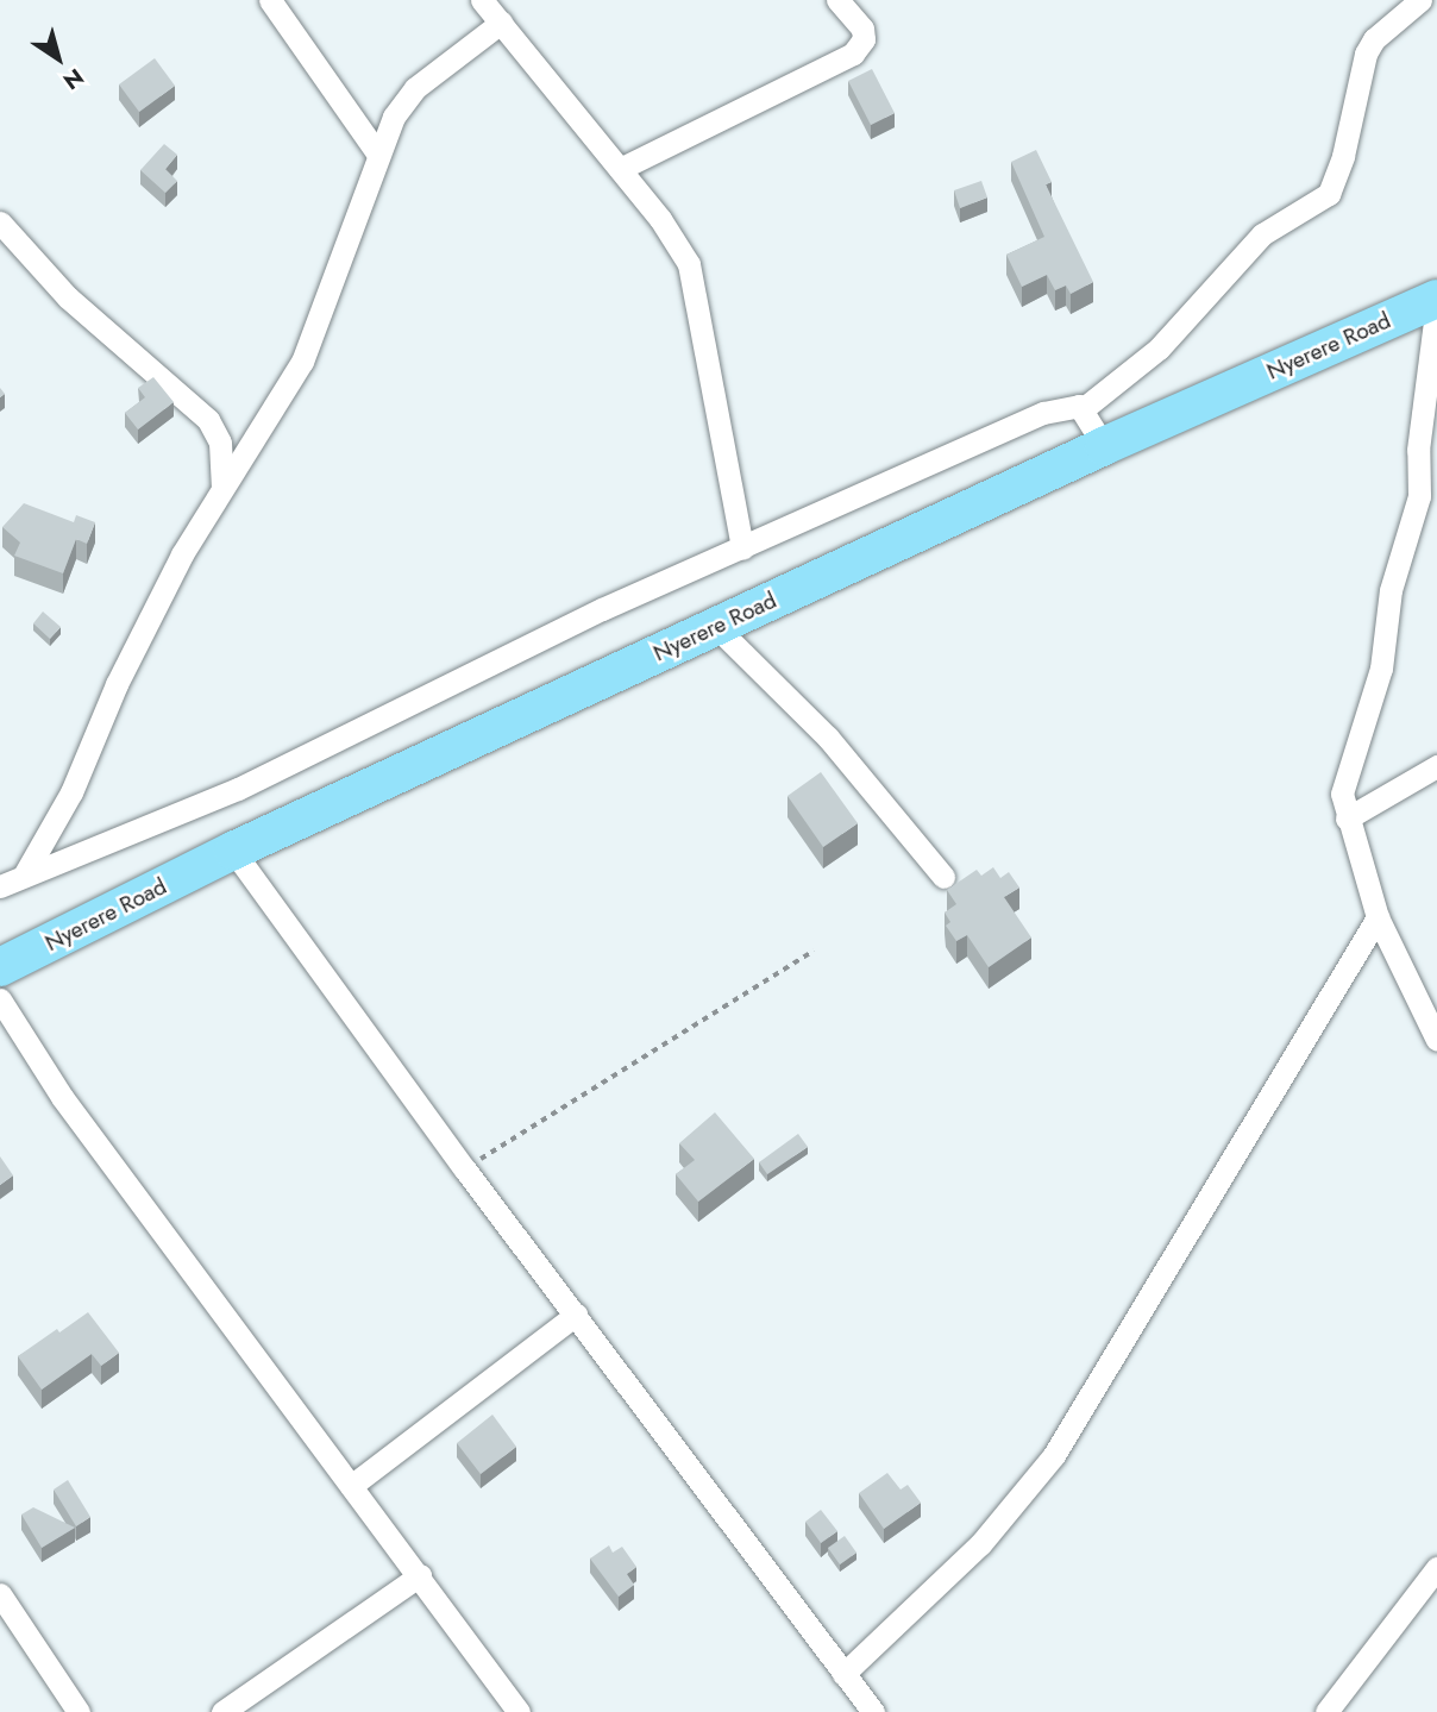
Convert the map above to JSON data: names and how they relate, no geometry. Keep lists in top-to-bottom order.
{
  "streets": {
    "highway": ["Nyerere Road"]
  },
  "north": "bottom right"
}
